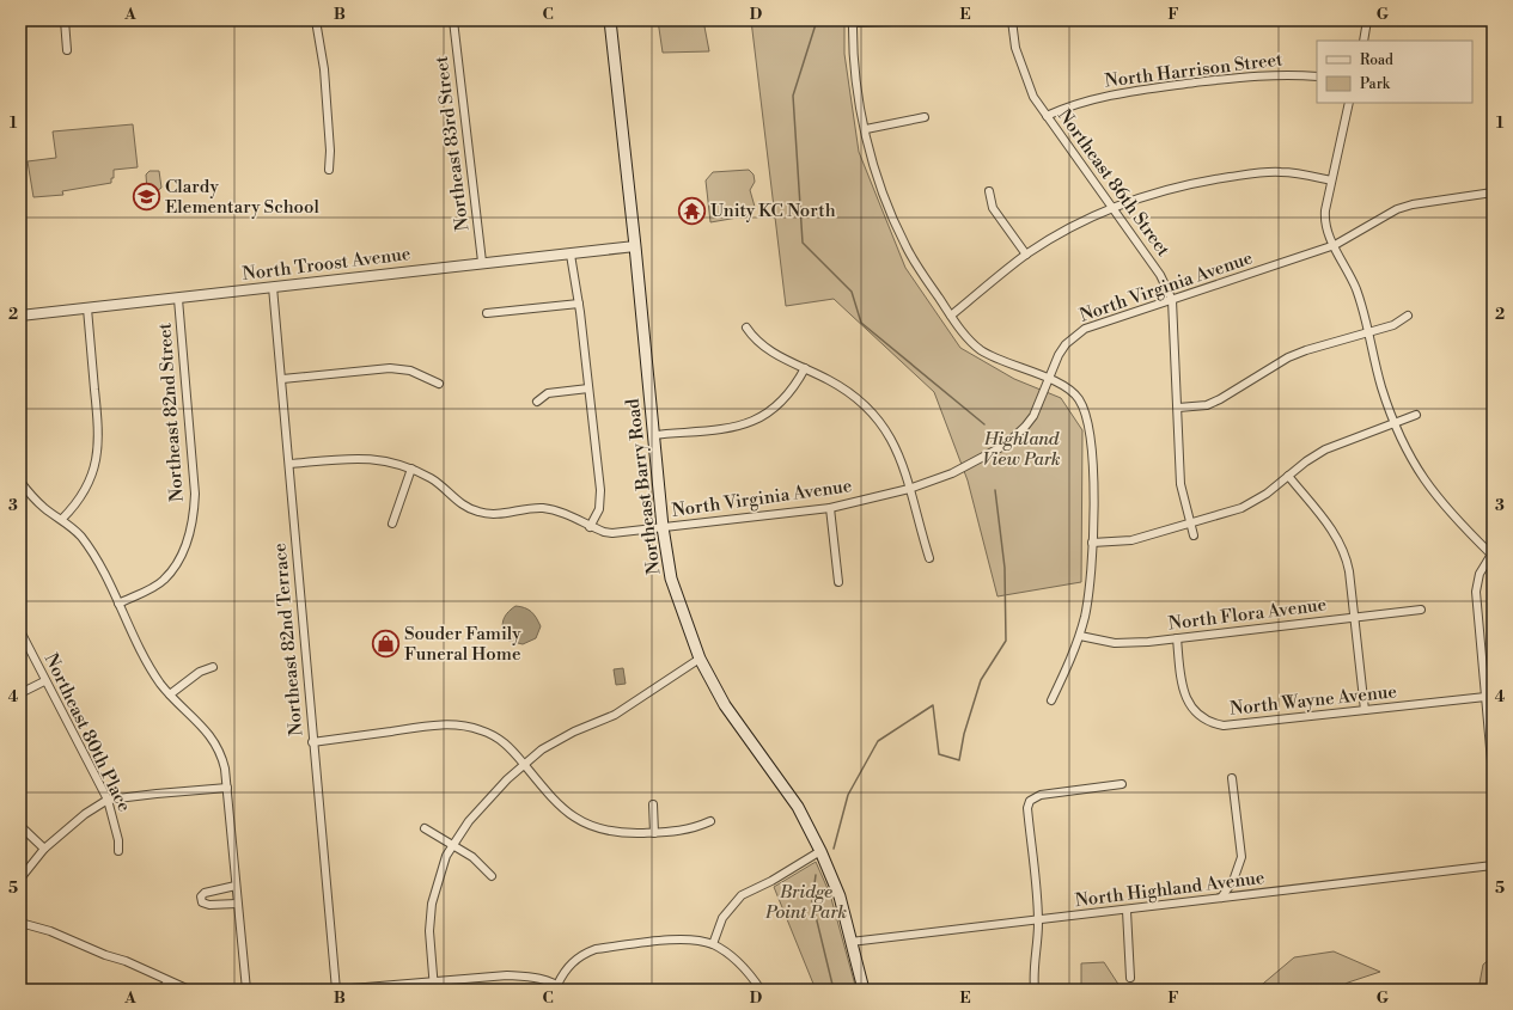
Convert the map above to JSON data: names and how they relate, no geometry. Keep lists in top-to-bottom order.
{
  "streets": {
    "main road": ["Northeast Barry Road"],
    "street": [
      "North Harrison Street",
      "Northeast 83rd Street",
      "Northeast 86th Street",
      "North Troost Avenue",
      "North Virginia Avenue",
      "Northeast 82nd Street",
      "North Flora Avenue",
      "Northeast 82nd Terrace",
      "North Wayne Avenue",
      "Northeast 80th Place",
      "North Highland Avenue"
    ]
  },
  "crossings": [
    ["North Harrison Street", "Northeast 86th Street"],
    ["Northeast 83rd Street", "North Troost Avenue"],
    ["Northeast 86th Street", "North Virginia Avenue"],
    ["North Troost Avenue", "Northeast 82nd Street"],
    ["North Troost Avenue", "Northeast Barry Road"],
    ["North Troost Avenue", "Northeast 82nd Terrace"],
    ["North Virginia Avenue", "Northeast Barry Road"],
    ["North Virginia Avenue", "Northeast 82nd Terrace"],
    ["Northeast Barry Road", "North Highland Avenue"],
    ["North Flora Avenue", "North Wayne Avenue"]
  ],
  "parks": ["Highland View Park", "Bridge Point Park"],
  "places": {
    "school or university": ["Clardy Elementary School"],
    "temple": ["Unity KC North"],
    "shop": ["Souder Family Funeral Home"]
  },
  "legend": ["Road", "Park"],
  "grid": {
    "columns": [
      "A",
      "B",
      "C",
      "D",
      "E",
      "F",
      "G"
    ],
    "rows": [
      "1",
      "2",
      "3",
      "4",
      "5"
    ]
  }
}
